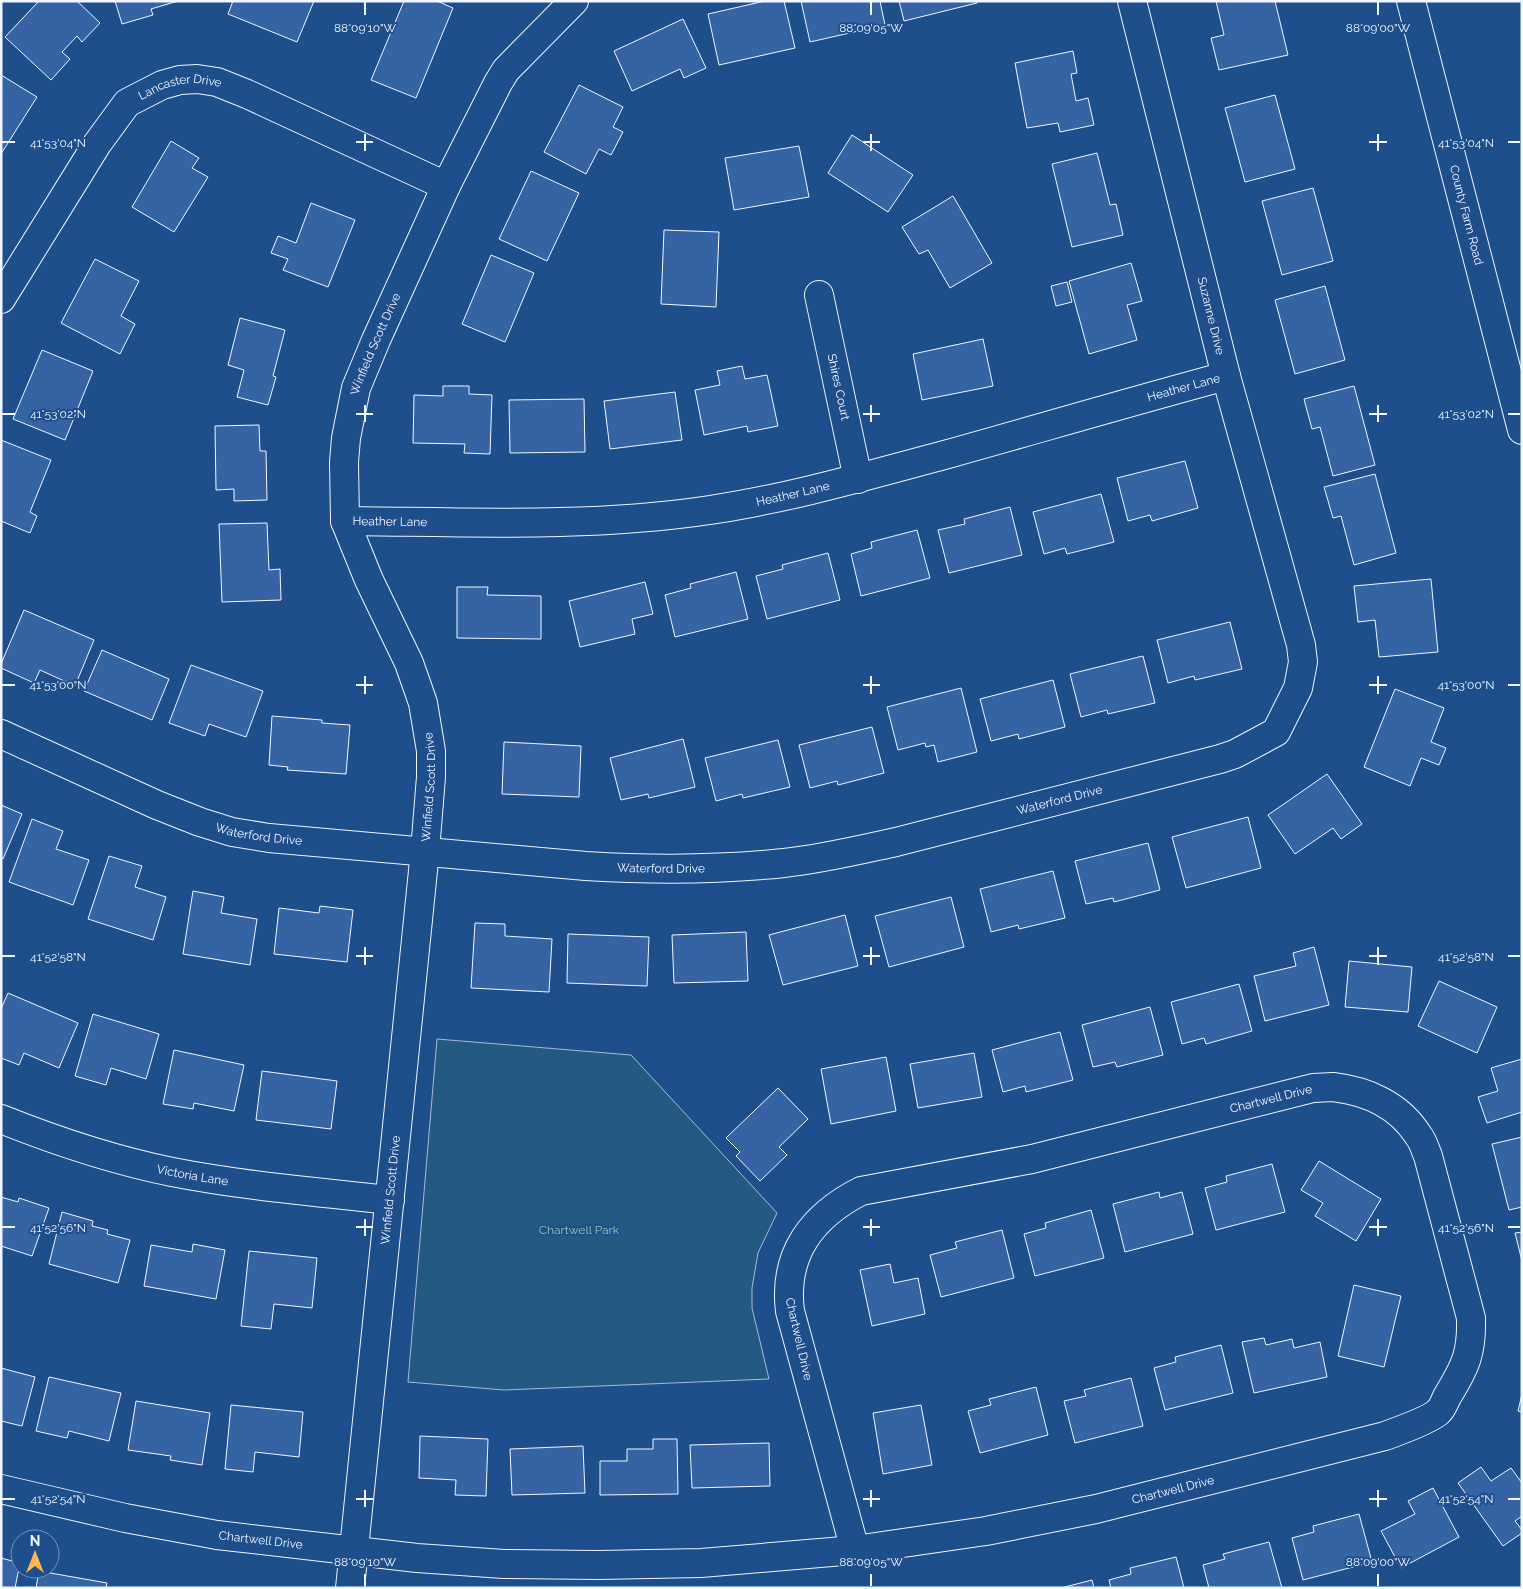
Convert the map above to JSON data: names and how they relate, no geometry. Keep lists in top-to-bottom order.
{
  "streets": {
    "street": [
      "Lancaster Drive",
      "County Farm Road",
      "Suzanne Drive",
      "Winfield Scott Drive",
      "Shires Court",
      "Heather Lane",
      "Waterford Drive",
      "Chartwell Drive",
      "Victoria Lane"
    ]
  },
  "crossings": [
    ["Lancaster Drive", "Winfield Scott Drive"],
    ["Suzanne Drive", "Heather Lane"],
    ["Suzanne Drive", "Waterford Drive"],
    ["Winfield Scott Drive", "Heather Lane"],
    ["Winfield Scott Drive", "Waterford Drive"],
    ["Winfield Scott Drive", "Chartwell Drive"],
    ["Winfield Scott Drive", "Victoria Lane"],
    ["Shires Court", "Heather Lane"]
  ],
  "parks": ["Chartwell Park"],
  "north": "top",
  "coordinates": [
    "88°09'10\"W",
    "88°09'05\"W",
    "88°09'00\"W",
    "41°53'04\"N",
    "41°53'02\"N",
    "41°53'00\"N",
    "41°52'58\"N",
    "41°52'56\"N",
    "41°52'54\"N"
  ]
}
